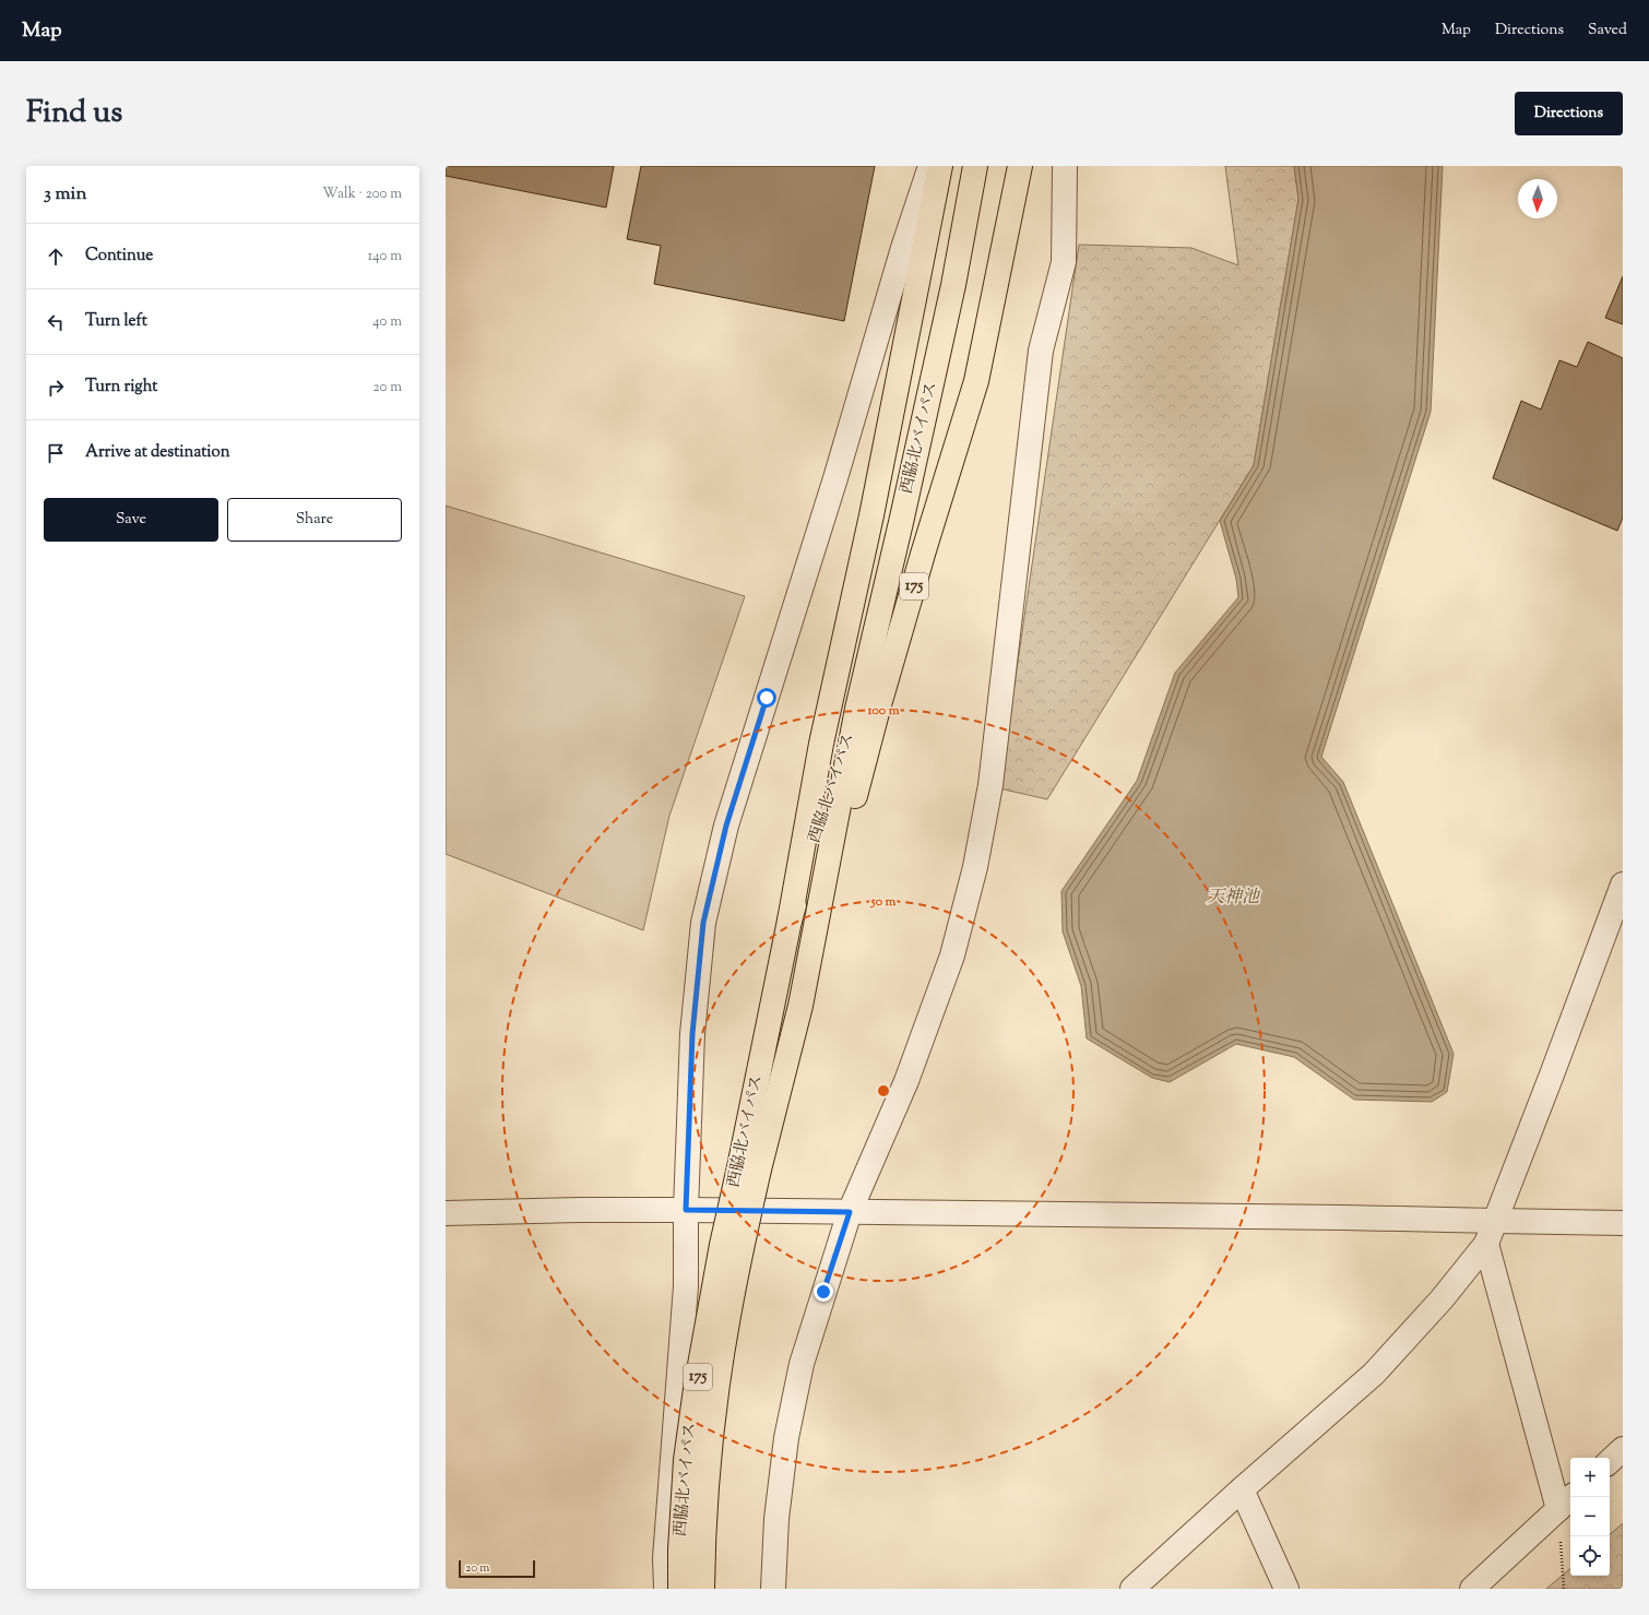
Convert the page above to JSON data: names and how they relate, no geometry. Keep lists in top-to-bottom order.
{
  "streets": {
    "highway": ["西脇北バイパス", "175"]
  },
  "crossings": [
    ["西脇北バイパス", "175"]
  ],
  "water": ["天神池"],
  "scale_bar": "20 m",
  "north": "bottom",
  "page": {
    "header": "Map",
    "nav": ["Map", "Directions", "Saved"],
    "title": "Find us",
    "buttons": [
      "Directions",
      ["Save", "Share"]
    ],
    "heading": ["3 min", "Walk · 200 m"],
    "list": [
      ["Continue", "140 m"],
      ["Turn left", "40 m"],
      ["Turn right", "20 m"],
      "Arrive at destination"
    ],
    "map_buttons": ["+", "−"],
    "scale": "20 m"
  },
  "rings": ["100 m", "50 m"]
}
